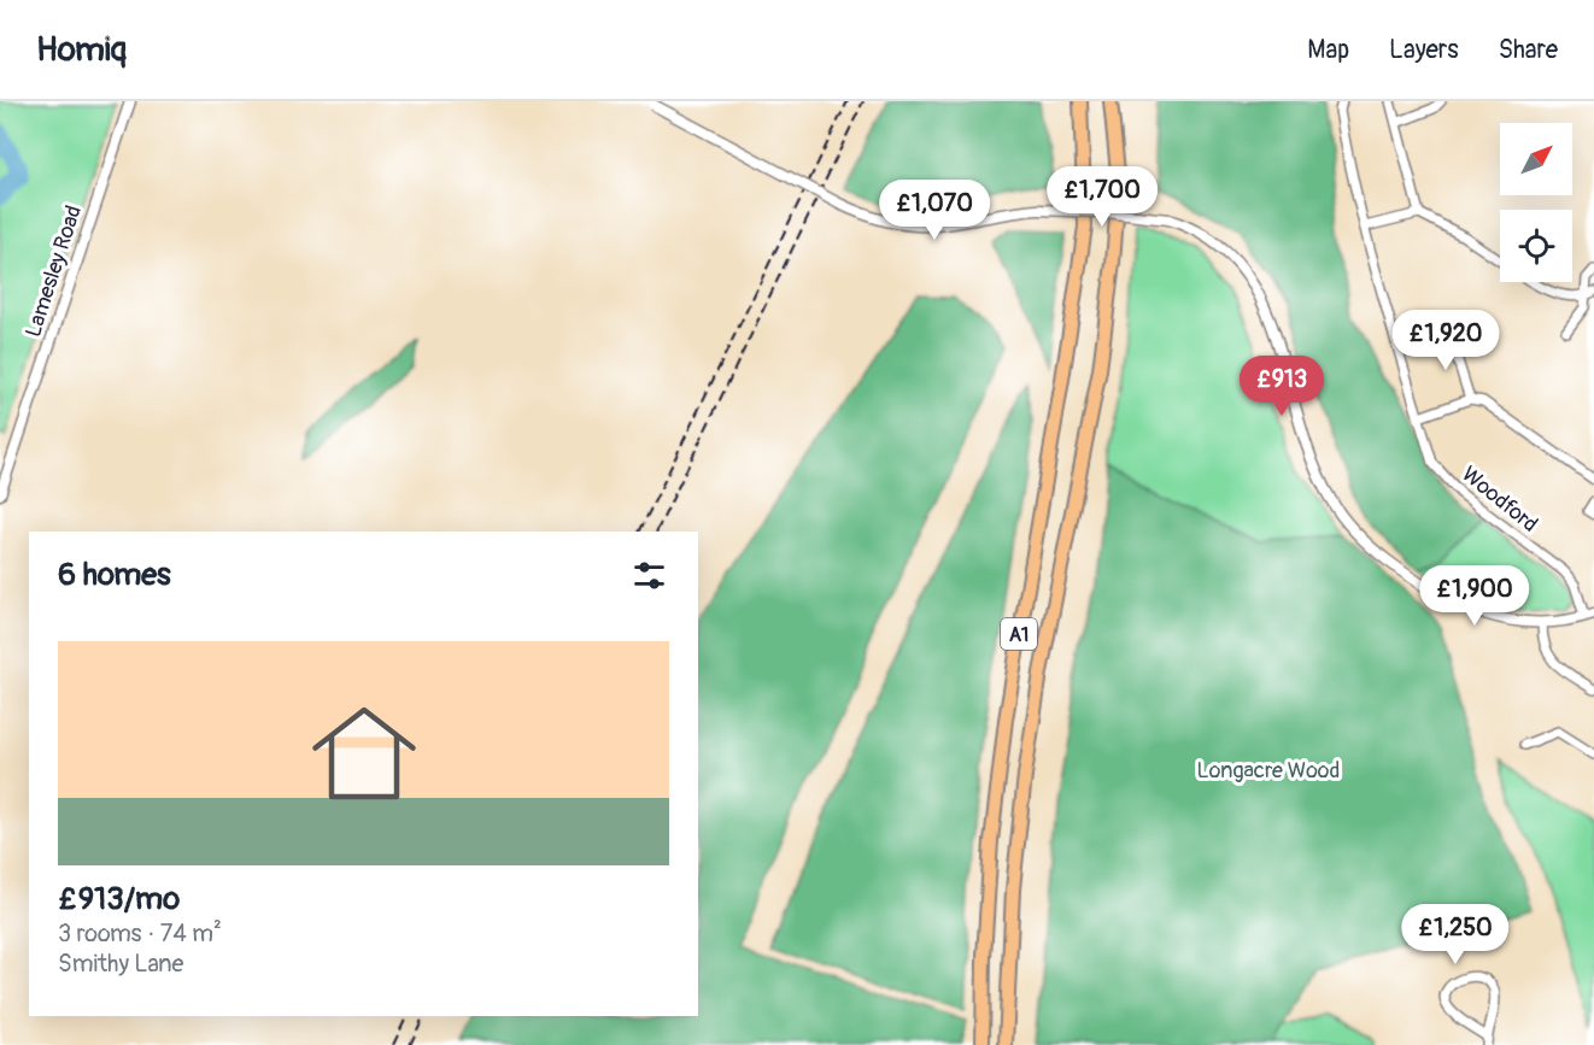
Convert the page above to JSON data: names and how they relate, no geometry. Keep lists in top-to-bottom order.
{
  "streets": {
    "highway": ["A1"],
    "street": ["Lamesley Road", "Woodford"]
  },
  "parks": ["Longacre Wood"],
  "north": "top right",
  "page": {
    "header": "Homiq",
    "nav": ["Map", "Layers", "Share"],
    "price": [
      "£1,700",
      "£1,070",
      "£1,920",
      "£913",
      "£1,900",
      "£1,250"
    ],
    "heading": "6 homes",
    "list": [
      {
        "name": "£913/mo",
        "note": "3 rooms · 74 m² · Smithy Lane"
      }
    ]
  }
}
